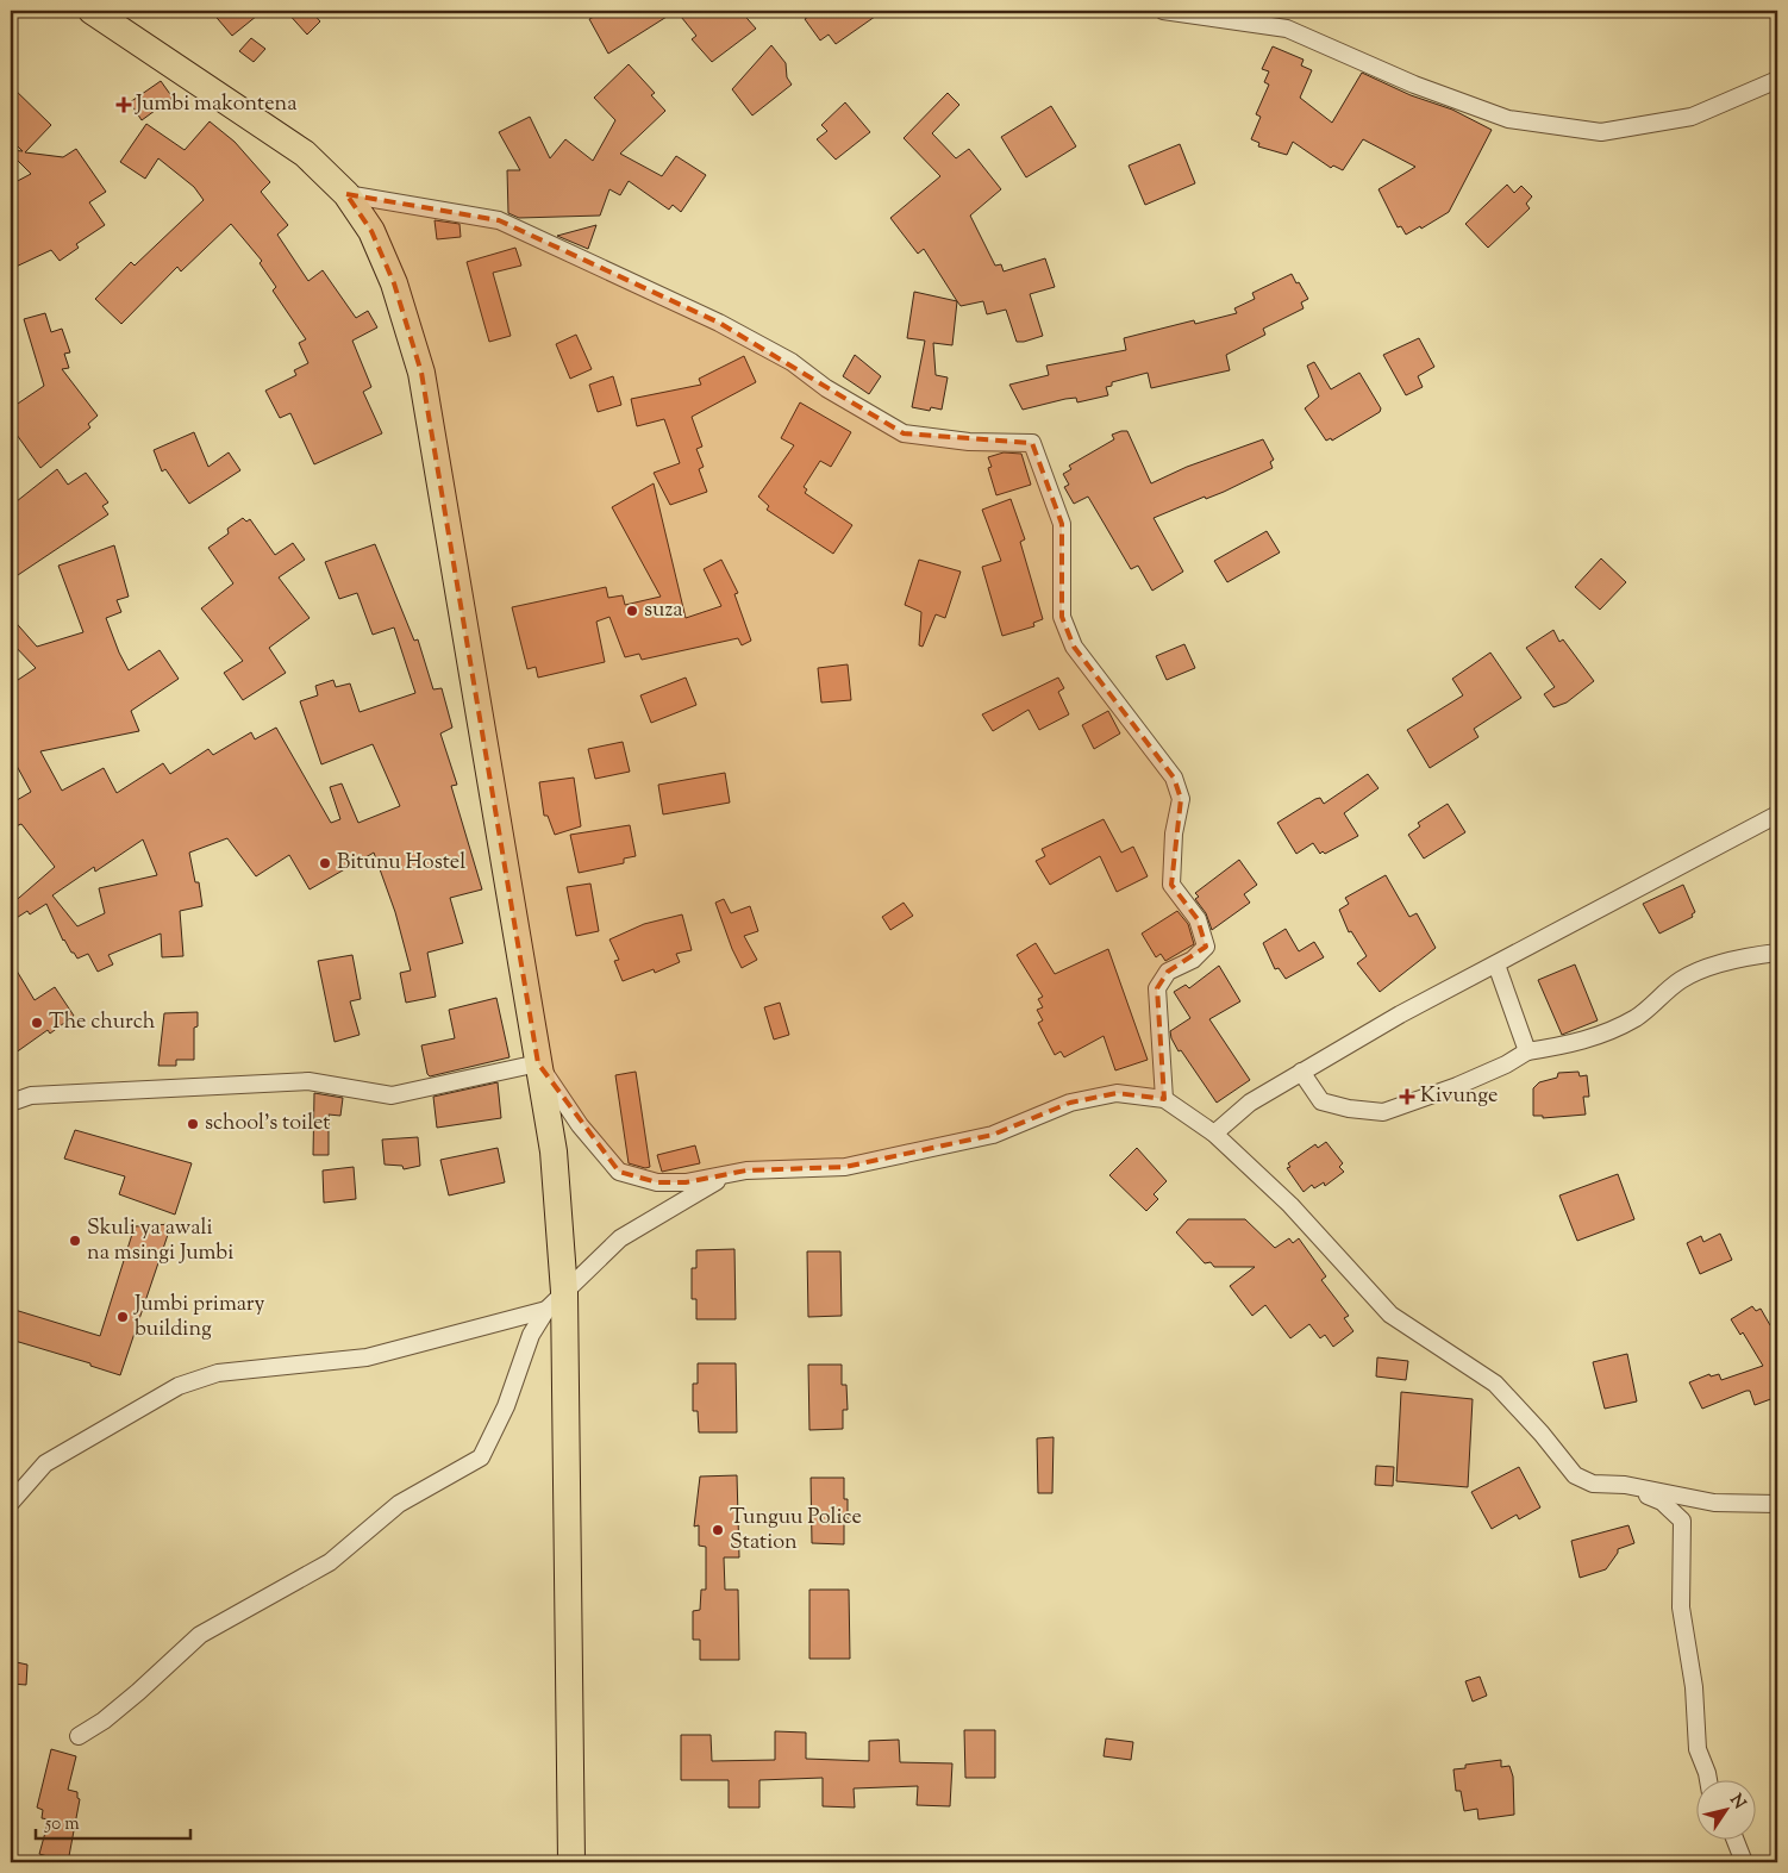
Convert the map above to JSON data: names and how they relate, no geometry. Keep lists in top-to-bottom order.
{
  "places": {
    "health": ["Jumbi makontena", "Kivunge"],
    "other": [
      "suza",
      "Bitunu Hostel",
      "The church",
      "school's toilet",
      "Skuli ya awali na msingi Jumbi",
      "Jumbi primary building",
      "Tunguu Police Station"
    ]
  },
  "scale_bar": "50 m",
  "north": "top right"
}
